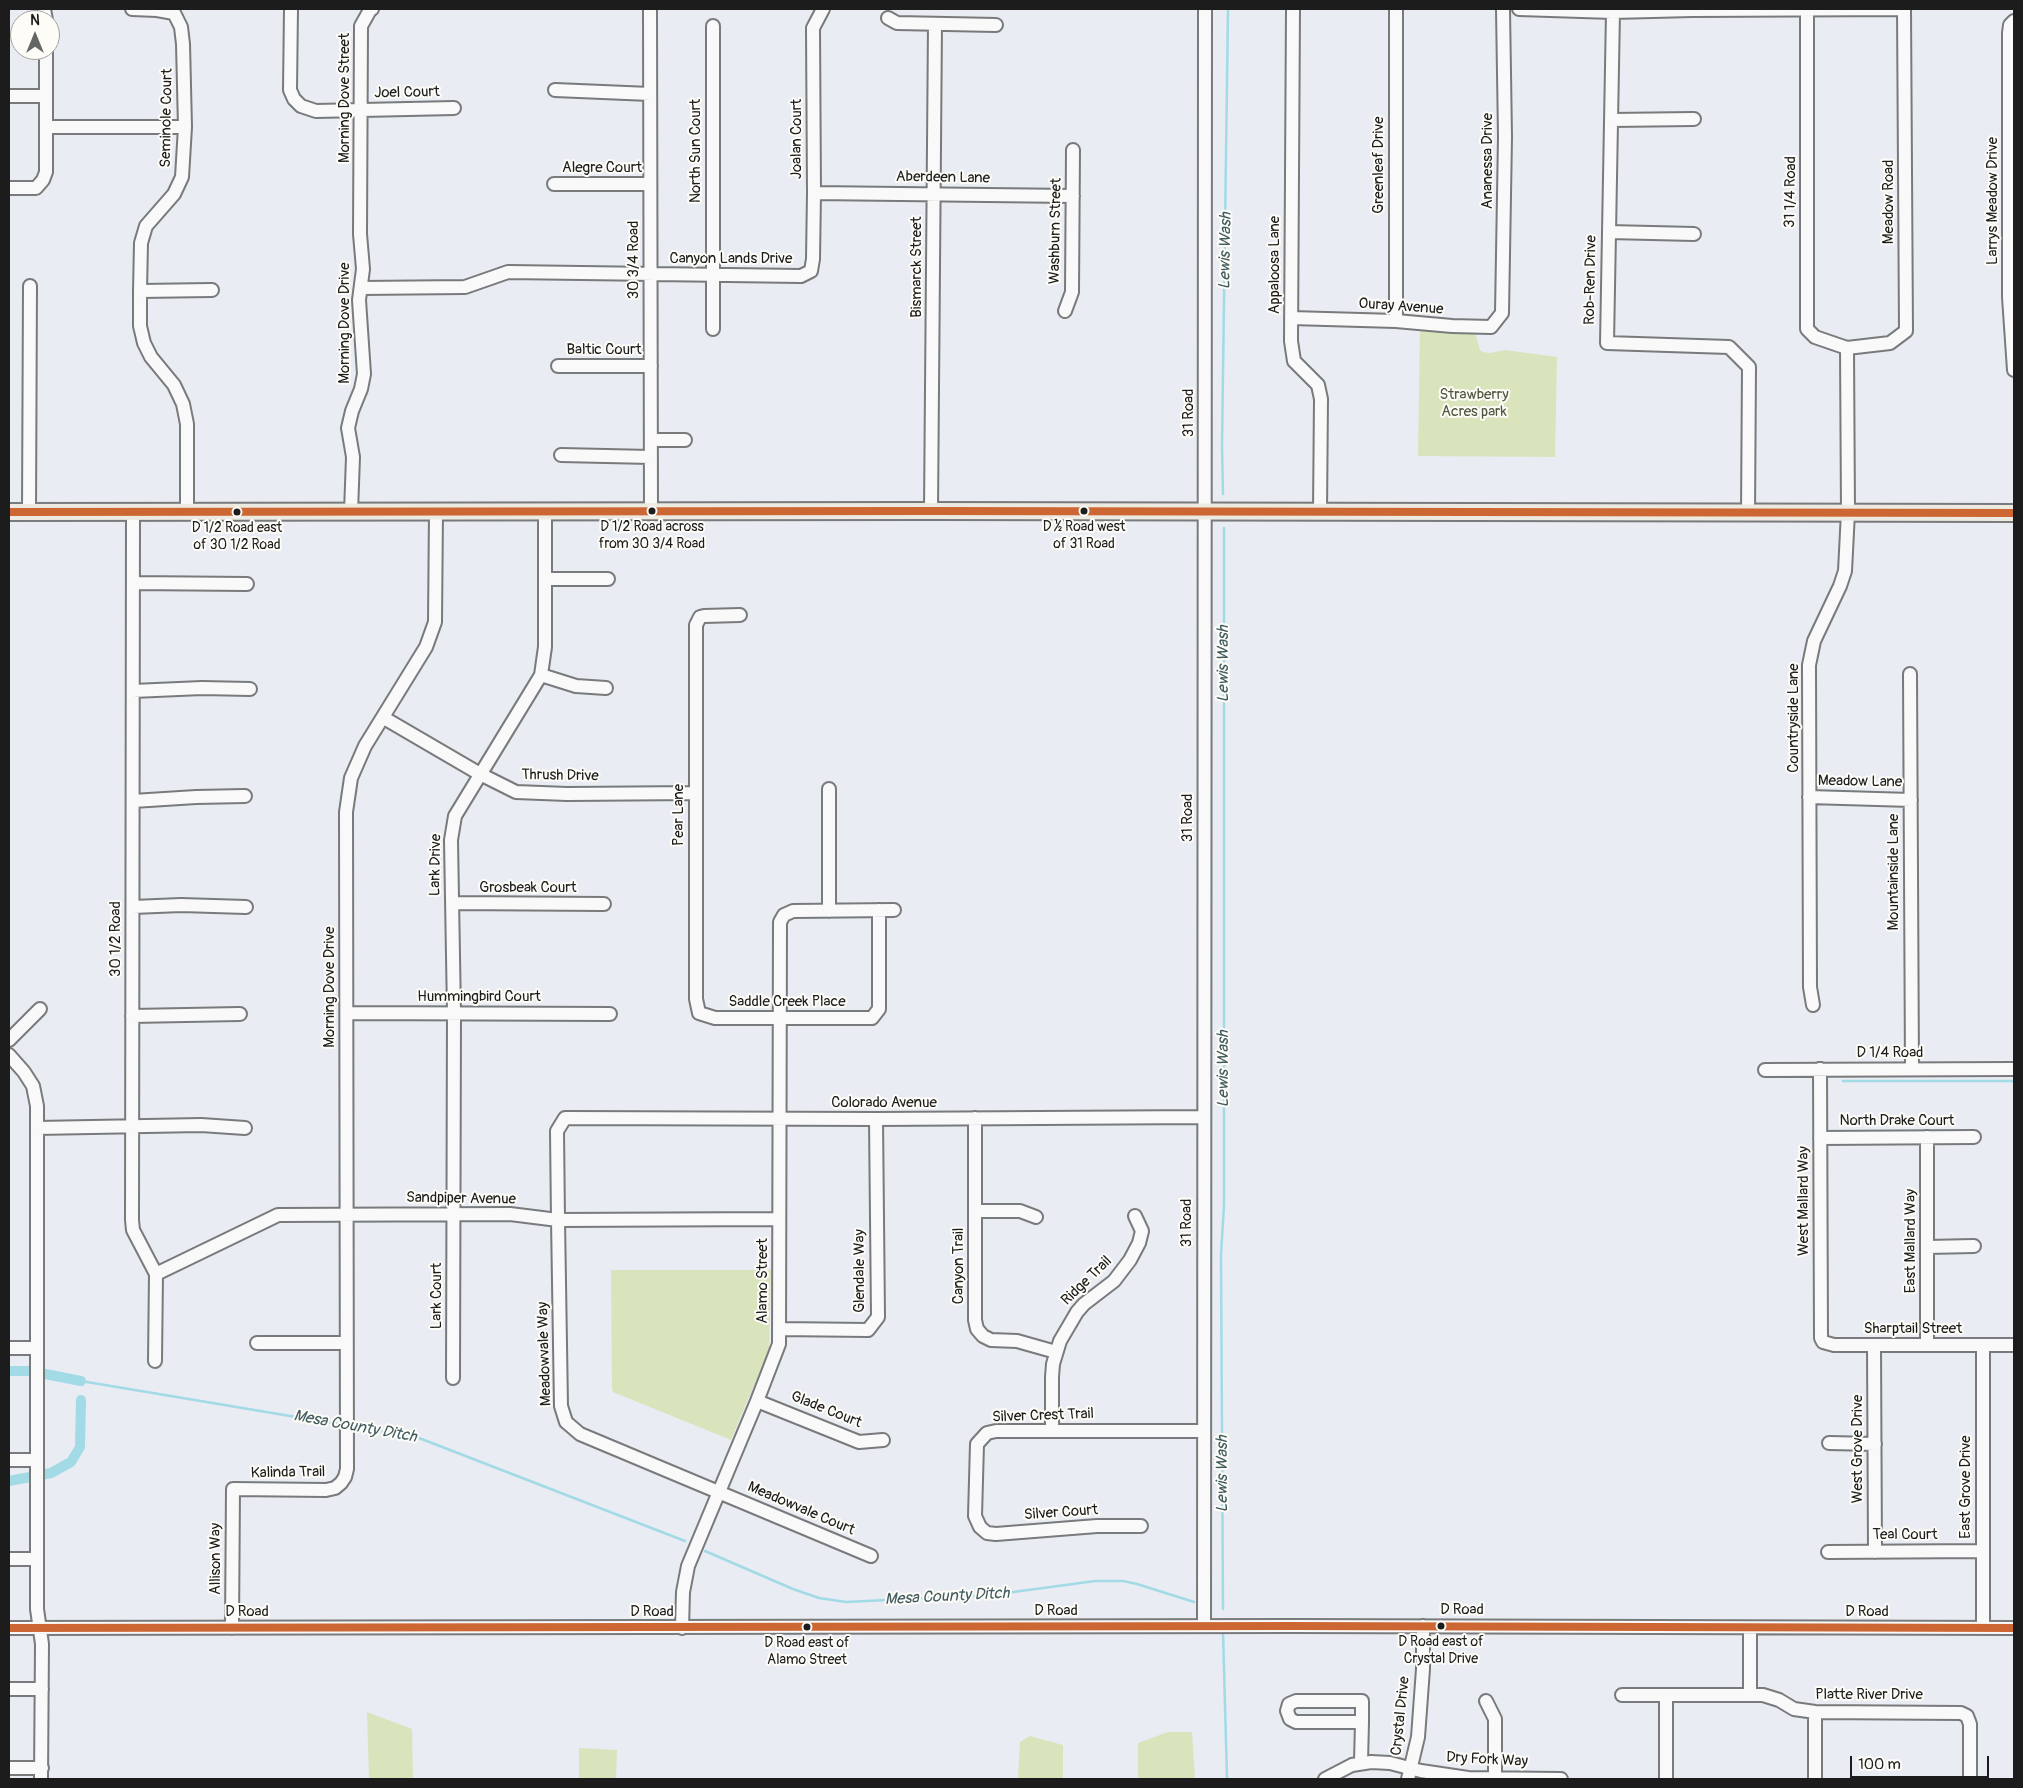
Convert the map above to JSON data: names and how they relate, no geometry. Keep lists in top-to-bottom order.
{
  "streets": {
    "street": [
      "Joel Court",
      "Morning Dove Street",
      "Seminole Court",
      "Joalan Court",
      "North Sun Court",
      "Ananessa Drive",
      "Greenleaf Drive",
      "Alegre Court",
      "Aberdeen Lane",
      "31 1/4 Road",
      "Larrys Meadow Drive",
      "Meadow Road",
      "Washburn Street",
      "Canyon Lands Drive",
      "30 3/4 Road",
      "Appaloosa Lane",
      "Bismarck Street",
      "Rob-Ren Drive",
      "Ouray Avenue",
      "Morning Dove Drive",
      "Baltic Court",
      "31 Road",
      "Countryside Lane",
      "Thrush Drive",
      "Meadow Lane",
      "Pear Lane",
      "Lark Drive",
      "Mountainside Lane",
      "Grosbeak Court",
      "30 1/2 Road",
      "Hummingbird Court",
      "Saddle Creek Place",
      "D 1/4 Road",
      "Colorado Avenue",
      "North Drake Court",
      "Sandpiper Avenue",
      "West Mallard Way",
      "East Mallard Way",
      "Canyon Trail",
      "Glendale Way",
      "Alamo Street",
      "Ridge Trail",
      "Lark Court",
      "Sharptail Street",
      "Meadowvale Way",
      "Glade Court",
      "Silver Crest Trail",
      "West Grove Drive",
      "Kalinda Trail",
      "East Grove Drive",
      "Meadowvale Court",
      "Silver Court",
      "Teal Court",
      "Allison Way",
      "D Road",
      "Platte River Drive",
      "Crystal Drive",
      "Dry Fork Way"
    ]
  },
  "crossings": [
    ["Joel Court", "Morning Dove Street"],
    ["Morning Dove Street", "Morning Dove Drive"],
    ["Joalan Court", "Aberdeen Lane"],
    ["Joalan Court", "Canyon Lands Drive"],
    ["North Sun Court", "Canyon Lands Drive"],
    ["Ananessa Drive", "Ouray Avenue"],
    ["Greenleaf Drive", "Ouray Avenue"],
    ["Alegre Court", "30 3/4 Road"],
    ["Aberdeen Lane", "Washburn Street"],
    ["Aberdeen Lane", "Bismarck Street"],
    ["31 1/4 Road", "Meadow Road"],
    ["31 1/4 Road", "Countryside Lane"],
    ["Meadow Road", "Countryside Lane"],
    ["Canyon Lands Drive", "30 3/4 Road"],
    ["Canyon Lands Drive", "Morning Dove Drive"],
    ["30 3/4 Road", "Baltic Court"],
    ["Appaloosa Lane", "Ouray Avenue"],
    ["Morning Dove Drive", "Thrush Drive"],
    ["Morning Dove Drive", "Hummingbird Court"],
    ["Morning Dove Drive", "Sandpiper Avenue"],
    ["Morning Dove Drive", "Kalinda Trail"],
    ["31 Road", "Colorado Avenue"],
    ["31 Road", "Silver Crest Trail"],
    ["31 Road", "D Road"],
    ["Countryside Lane", "Meadow Lane"],
    ["Thrush Drive", "Pear Lane"],
    ["Thrush Drive", "Lark Drive"],
    ["Meadow Lane", "Mountainside Lane"],
    ["Pear Lane", "Saddle Creek Place"],
    ["Lark Drive", "Grosbeak Court"],
    ["Lark Drive", "Hummingbird Court"],
    ["Lark Drive", "Sandpiper Avenue"],
    ["Lark Drive", "Lark Court"],
    ["Mountainside Lane", "D 1/4 Road"],
    ["30 1/2 Road", "Sandpiper Avenue"],
    ["Saddle Creek Place", "Alamo Street"],
    ["D 1/4 Road", "West Mallard Way"],
    ["Colorado Avenue", "Canyon Trail"],
    ["Colorado Avenue", "Glendale Way"],
    ["Colorado Avenue", "Alamo Street"],
    ["Colorado Avenue", "Meadowvale Way"],
    ["North Drake Court", "West Mallard Way"],
    ["North Drake Court", "East Mallard Way"],
    ["Sandpiper Avenue", "Alamo Street"],
    ["Sandpiper Avenue", "Lark Court"],
    ["Sandpiper Avenue", "Meadowvale Way"],
    ["West Mallard Way", "Sharptail Street"],
    ["East Mallard Way", "Sharptail Street"],
    ["Canyon Trail", "Ridge Trail"],
    ["Glendale Way", "Alamo Street"],
    ["Alamo Street", "Meadowvale Way"],
    ["Alamo Street", "Glade Court"],
    ["Alamo Street", "Meadowvale Court"],
    ["Alamo Street", "D Road"],
    ["Ridge Trail", "Silver Crest Trail"],
    ["Sharptail Street", "West Grove Drive"],
    ["Sharptail Street", "East Grove Drive"],
    ["Meadowvale Way", "Meadowvale Court"],
    ["Silver Crest Trail", "Silver Court"],
    ["West Grove Drive", "Teal Court"],
    ["Kalinda Trail", "Allison Way"],
    ["East Grove Drive", "Teal Court"],
    ["East Grove Drive", "D Road"],
    ["Allison Way", "D Road"],
    ["D Road", "Crystal Drive"],
    ["Crystal Drive", "Dry Fork Way"]
  ],
  "water": ["Lewis Wash", "Mesa County Ditch"],
  "parks": ["Strawberry Acres park"],
  "places": [
    "D 1/2 Road across from 30 3/4 Road",
    "D ½ Road west of 31 Road",
    "D 1/2 Road east of 30 1/2 Road",
    "D Road east of Crystal Drive",
    "D Road east of Alamo Street"
  ],
  "scale_bar": "100 m",
  "north": "top"
}
